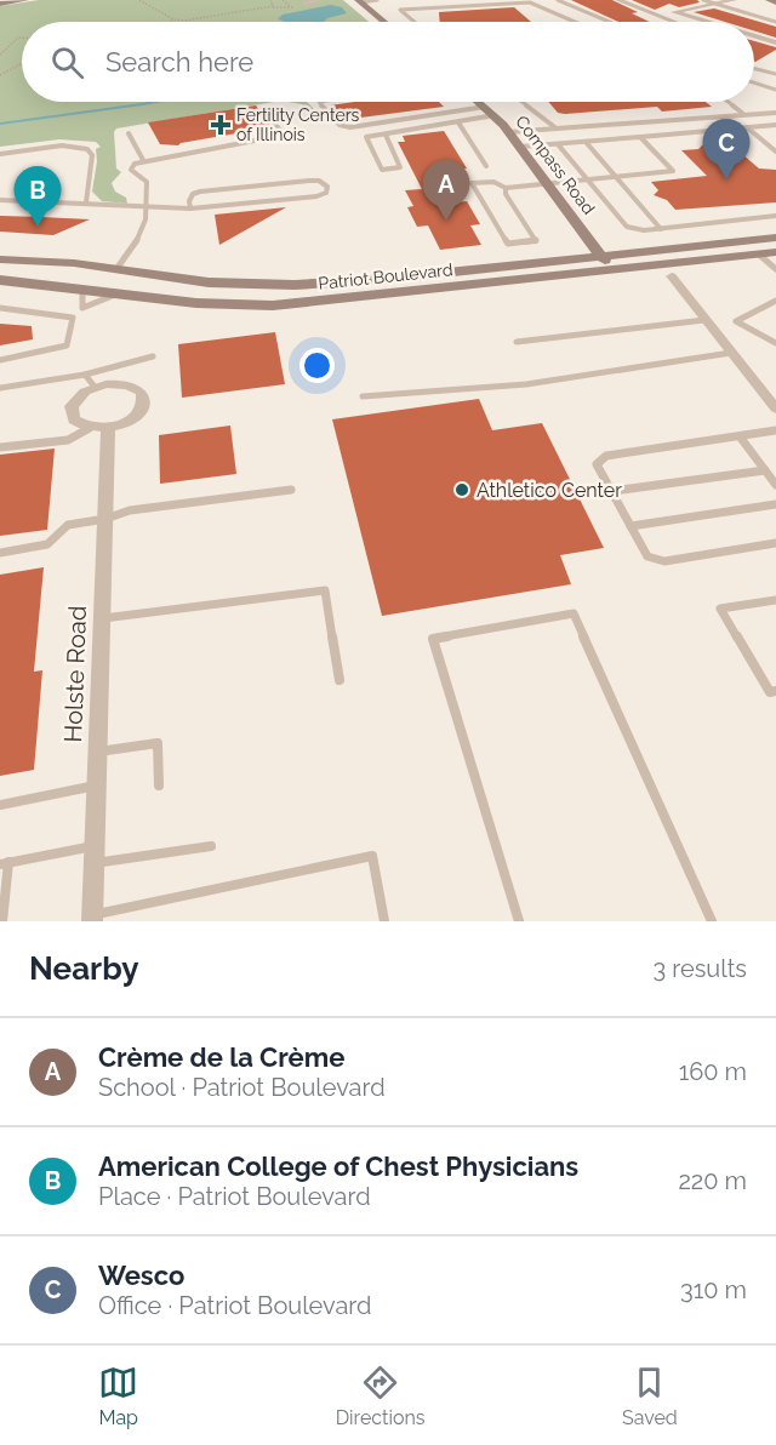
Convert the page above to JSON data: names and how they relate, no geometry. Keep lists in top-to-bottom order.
{
  "streets": {
    "main road": ["Compass Road", "Patriot Boulevard"],
    "street": ["Holste Road"]
  },
  "crossings": [
    ["Compass Road", "Patriot Boulevard"]
  ],
  "places": {
    "health": ["Fertility Centers of Illinois"],
    "other": ["Athletico Center"]
  },
  "page": {
    "search": "Search here",
    "pins": ["C", "A", "B"],
    "heading": ["Nearby", "3 results"],
    "list": [
      {
        "mark": "A",
        "name": "Crème de la Crème",
        "note": "School · Patriot Boulevard",
        "value": "160 m"
      },
      {
        "mark": "B",
        "name": "American College of Chest Physicians",
        "note": "Place · Patriot Boulevard",
        "value": "220 m"
      },
      {
        "mark": "C",
        "name": "Wesco",
        "note": "Office · Patriot Boulevard",
        "value": "310 m"
      }
    ],
    "nav": ["Map", "Directions", "Saved"]
  }
}
